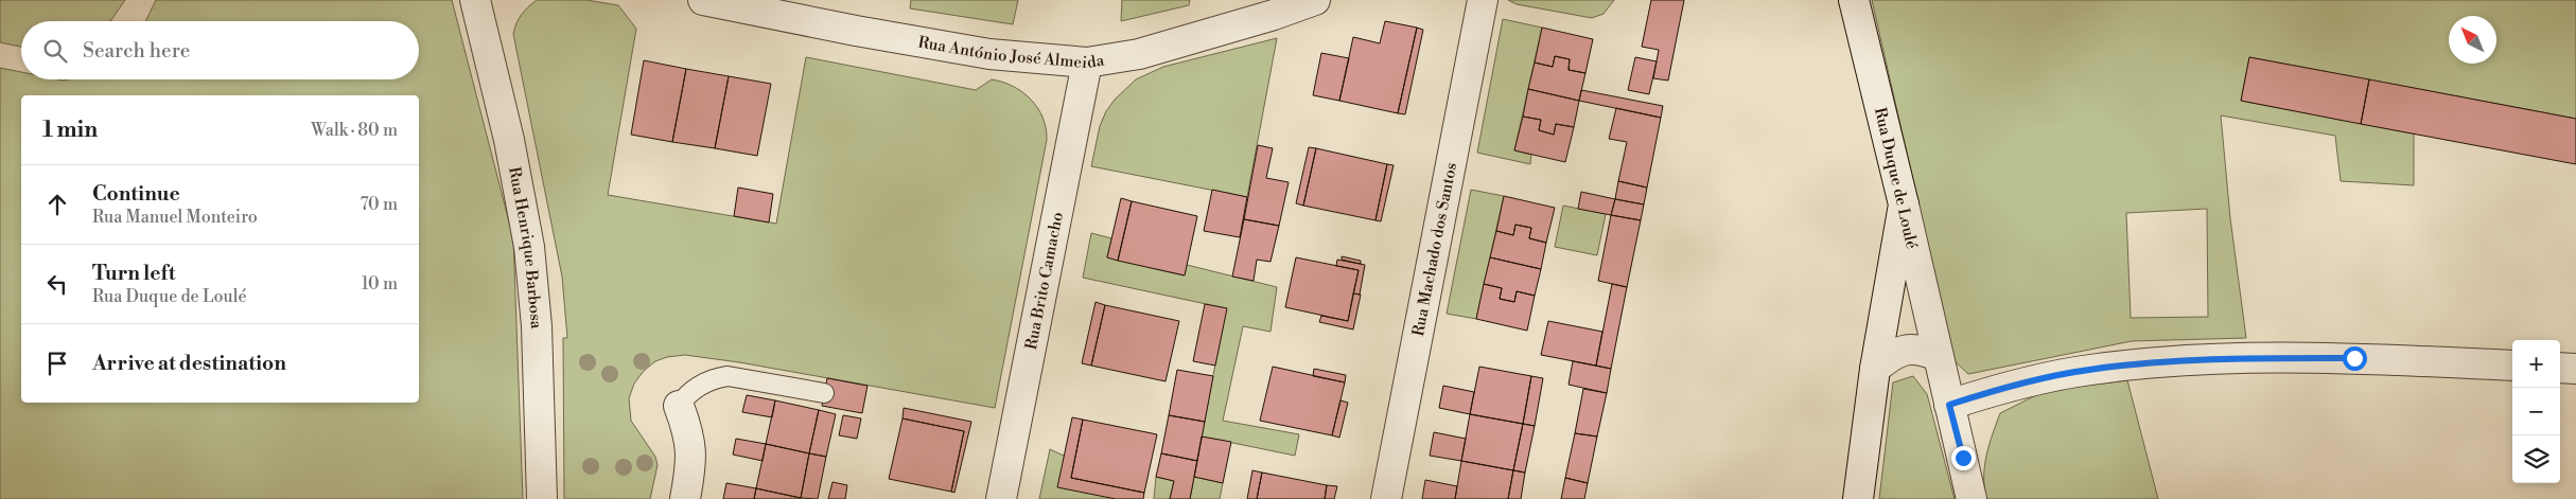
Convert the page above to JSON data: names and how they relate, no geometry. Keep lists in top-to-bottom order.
{
  "streets": {
    "street": [
      "Rua António José Almeida",
      "Rua Duque de Loulé",
      "Rua Henrique Barbosa",
      "Rua Machado dos Santos",
      "Rua Brito Camacho"
    ]
  },
  "crossings": [
    ["Rua António José Almeida", "Rua Brito Camacho"]
  ],
  "north": "top left",
  "page": {
    "search": "Search here",
    "heading": ["1 min", "Walk · 80 m"],
    "list": [
      ["Continue", "Rua Manuel Monteiro", "70 m"],
      ["Turn left", "Rua Duque de Loulé", "10 m"],
      "Arrive at destination"
    ],
    "map_buttons": ["+", "−"]
  }
}
